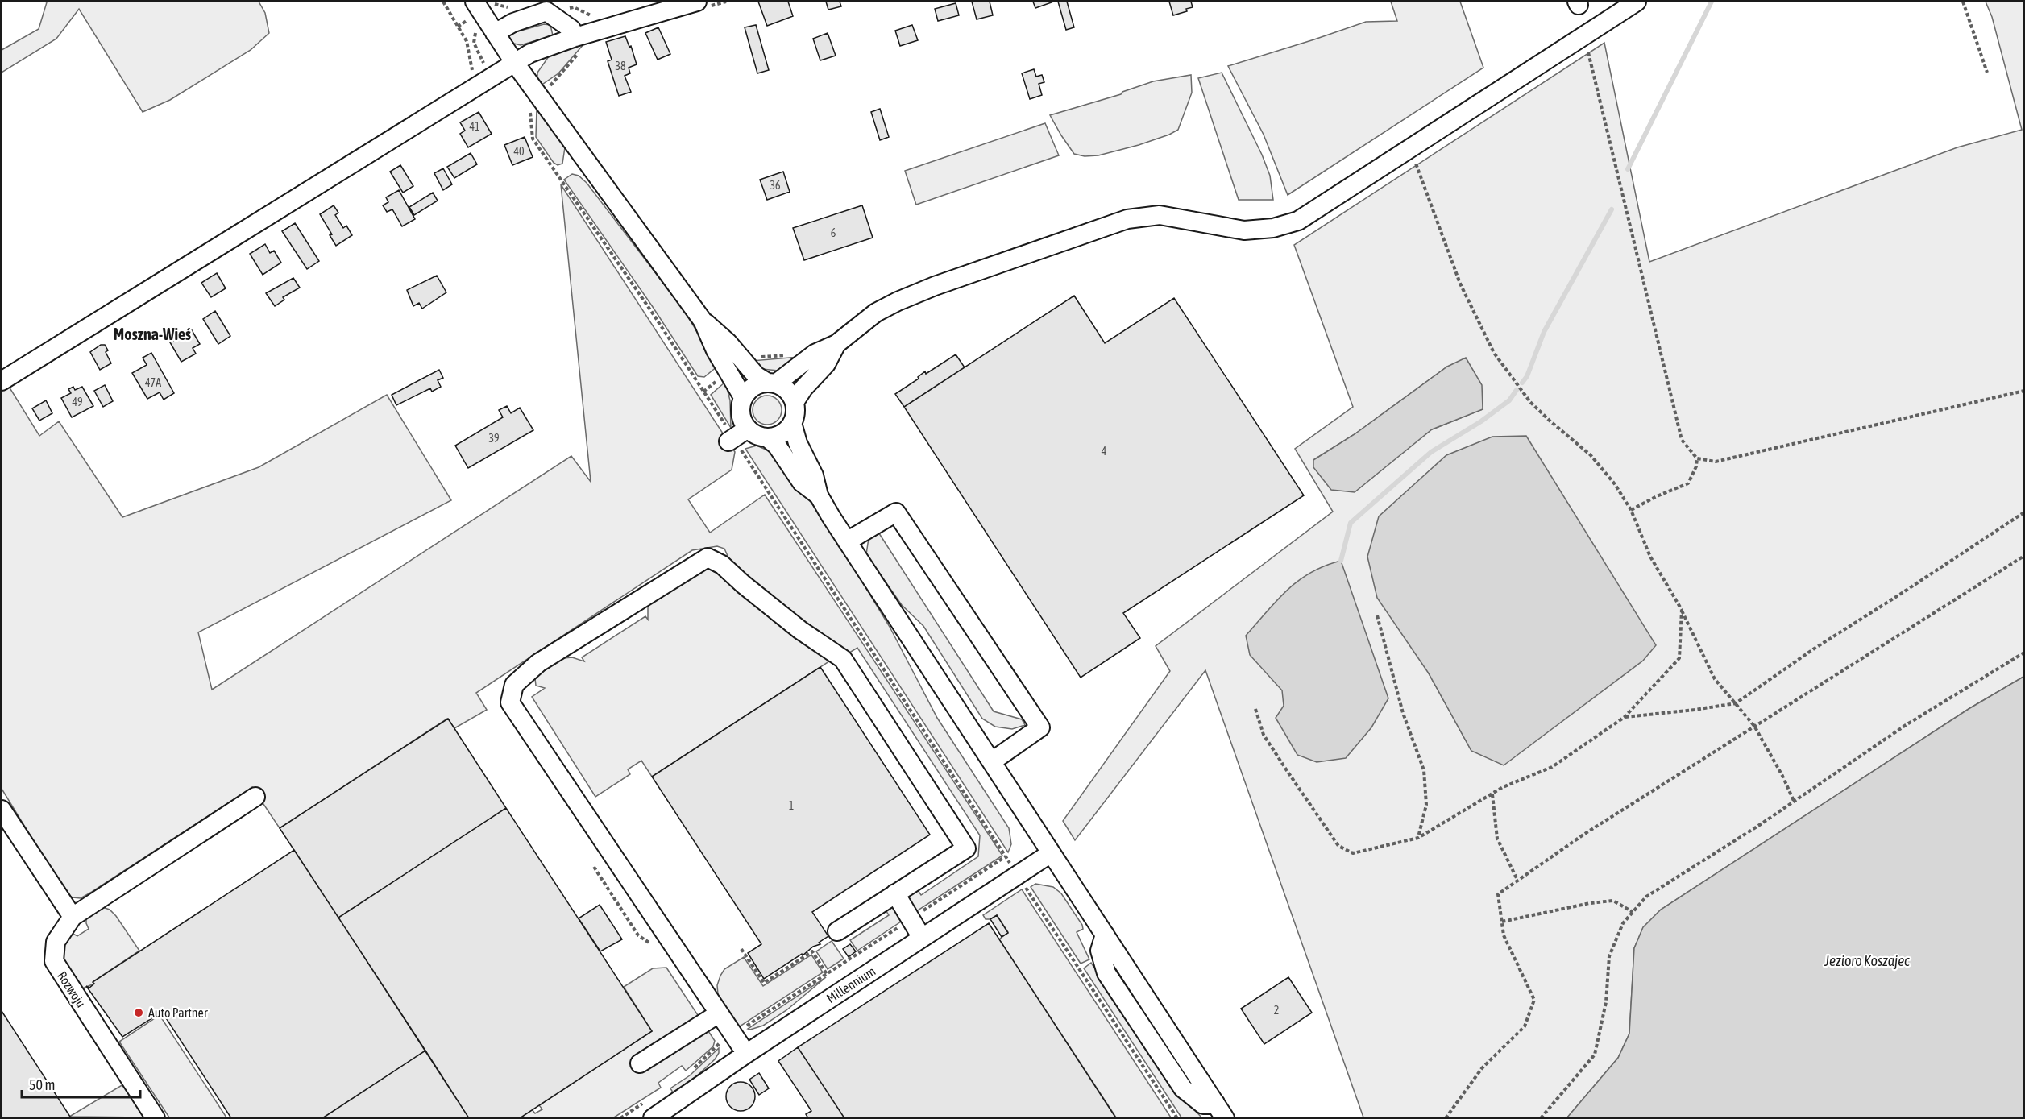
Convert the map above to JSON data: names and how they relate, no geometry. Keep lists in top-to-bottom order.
{
  "streets": {
    "street": ["Millennium", "Rozwoju"]
  },
  "districts": ["Moszna-Wieś"],
  "water": ["Jezioro Koszajec"],
  "places": ["Auto Partner"],
  "house_numbers": [
    "38",
    "41",
    "40",
    "36",
    "6",
    "47A",
    "49",
    "39",
    "4",
    "1",
    "2"
  ],
  "scale_bar": "50 m"
}
